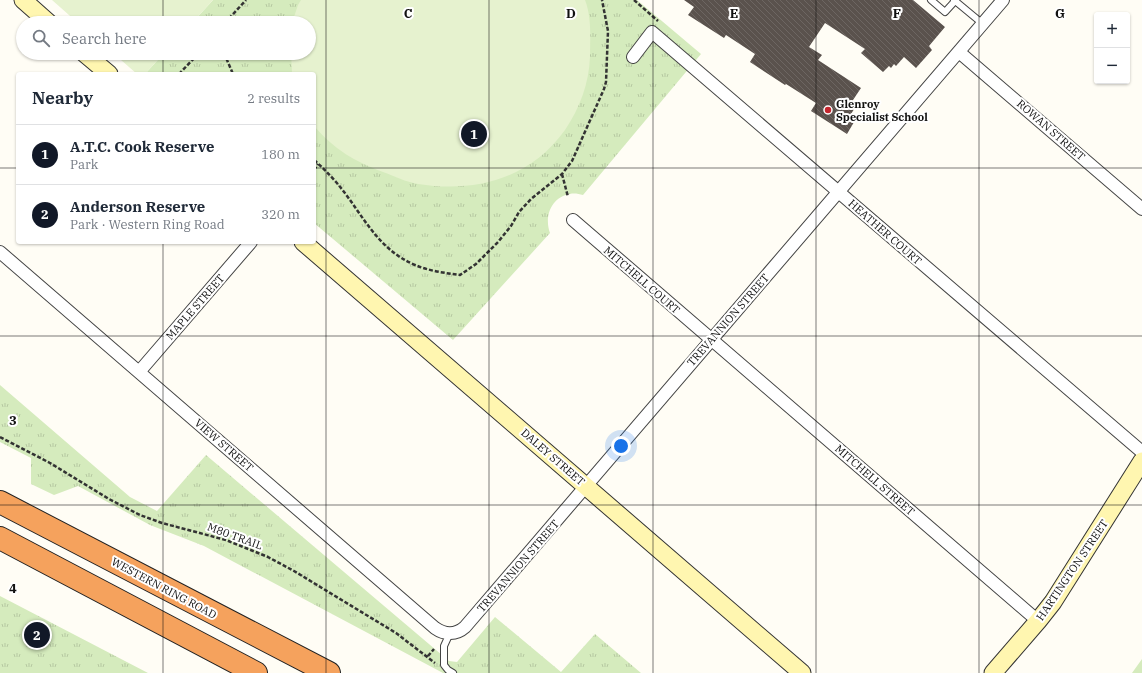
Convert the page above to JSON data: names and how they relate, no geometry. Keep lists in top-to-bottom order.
{
  "streets": {
    "highway": ["WESTERN RING ROAD"],
    "street": [
      "ROWAN STREET",
      "HEATHER COURT",
      "MITCHELL COURT",
      "MAPLE STREET",
      "TREVANNION STREET",
      "VIEW STREET",
      "DALEY STREET",
      "MITCHELL STREET",
      "HARTINGTON STREET"
    ],
    "path": ["M80 TRAIL"]
  },
  "crossings": [
    ["ROWAN STREET", "TREVANNION STREET"],
    ["HEATHER COURT", "TREVANNION STREET"],
    ["MITCHELL COURT", "TREVANNION STREET"],
    ["MITCHELL COURT", "MITCHELL STREET"],
    ["MAPLE STREET", "VIEW STREET"],
    ["TREVANNION STREET", "VIEW STREET"],
    ["TREVANNION STREET", "DALEY STREET"],
    ["TREVANNION STREET", "MITCHELL STREET"],
    ["MITCHELL STREET", "HARTINGTON STREET"]
  ],
  "places": ["Glenroy Specialist School"],
  "page": {
    "map_buttons": ["+", "−"],
    "search": "Search here",
    "heading": ["Nearby", "2 results"],
    "pins": ["1", "2"],
    "list": [
      {
        "mark": "1",
        "name": "A.T.C. Cook Reserve",
        "note": "Park",
        "value": "180 m"
      },
      {
        "mark": "2",
        "name": "Anderson Reserve",
        "note": "Park · Western Ring Road",
        "value": "320 m"
      }
    ]
  },
  "grid": {
    "columns": [
      "C",
      "D",
      "E",
      "F",
      "G"
    ],
    "rows": ["3", "4"]
  }
}
